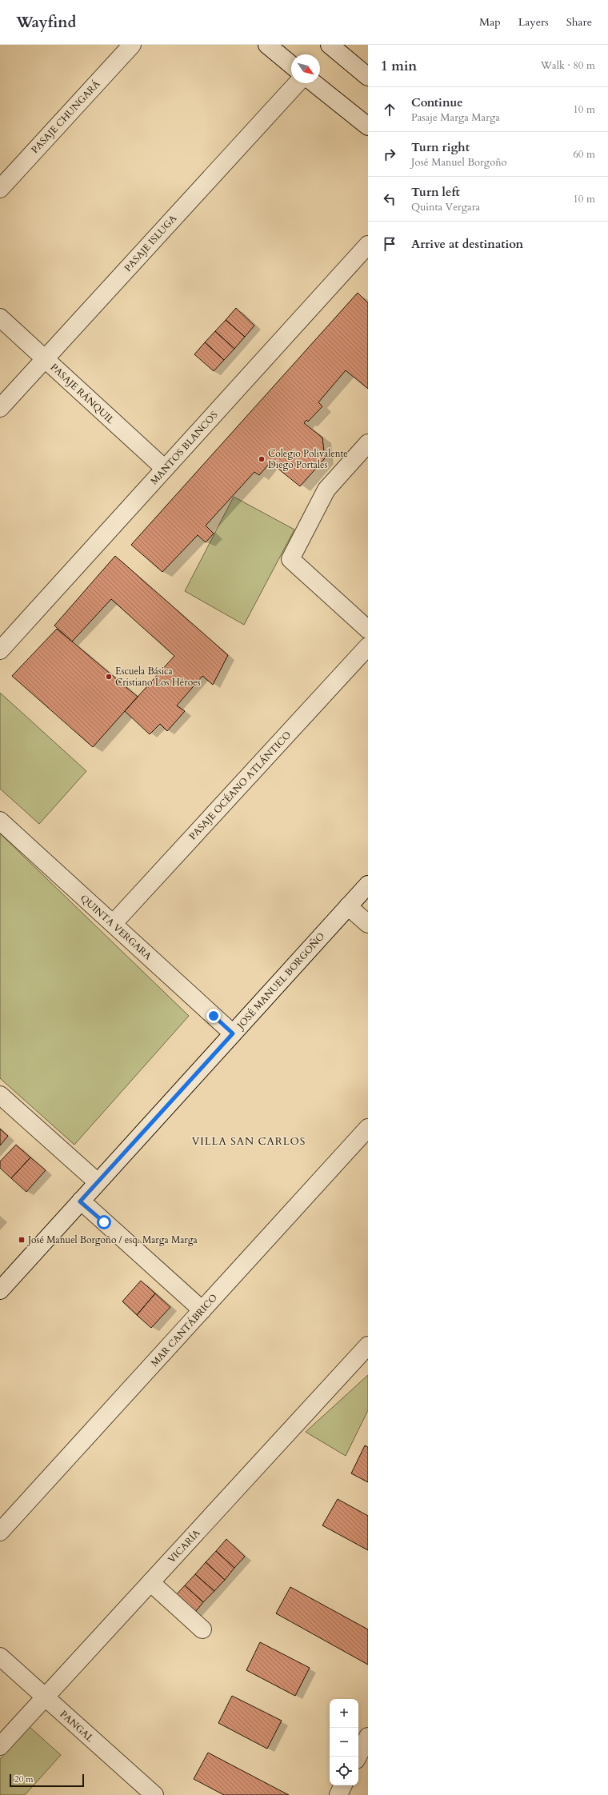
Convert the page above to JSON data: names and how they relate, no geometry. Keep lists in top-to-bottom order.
{
  "streets": {
    "street": [
      "PASAJE CHUNGARÁ",
      "PASAJE ISLUGA",
      "PASAJE RÁNQUIL",
      "MANTOS BLANCOS",
      "PASAJE OCÉANO ATLÁNTICO",
      "QUINTA VERGARA",
      "JOSÉ MANUEL BORGOÑO",
      "MAR CANTÁBRICO",
      "VICARÍA",
      "PANGAL"
    ]
  },
  "crossings": [
    ["PASAJE ISLUGA", "PASAJE RÁNQUIL"],
    ["PASAJE RÁNQUIL", "MANTOS BLANCOS"],
    ["PASAJE OCÉANO ATLÁNTICO", "QUINTA VERGARA"],
    ["QUINTA VERGARA", "JOSÉ MANUEL BORGOÑO"],
    ["VICARÍA", "PANGAL"]
  ],
  "districts": ["VILLA SAN CARLOS"],
  "places": {
    "other": ["Colegio Polivalente Diego Portales", "Escuela Básica Cristiano Los Héroes"],
    "transit": ["José Manuel Borgoño / esq. Marga Marga"]
  },
  "scale_bar": "20 m",
  "north": "bottom right",
  "page": {
    "header": "Wayfind",
    "nav": ["Map", "Layers", "Share"],
    "heading": ["1 min", "Walk · 80 m"],
    "list": [
      ["Continue", "Pasaje Marga Marga", "10 m"],
      ["Turn right", "José Manuel Borgoño", "60 m"],
      ["Turn left", "Quinta Vergara", "10 m"],
      "Arrive at destination"
    ],
    "map_buttons": ["+", "−"],
    "scale": "20 m"
  }
}
